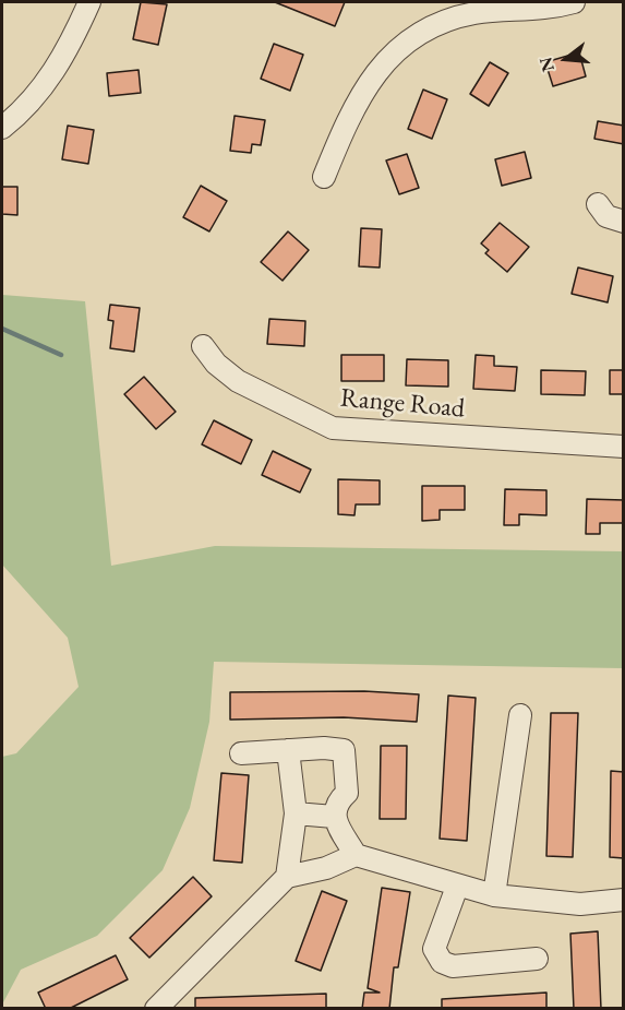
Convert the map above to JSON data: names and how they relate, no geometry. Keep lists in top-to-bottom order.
{
  "streets": {
    "street": ["Range Road"]
  },
  "north": "left"
}
